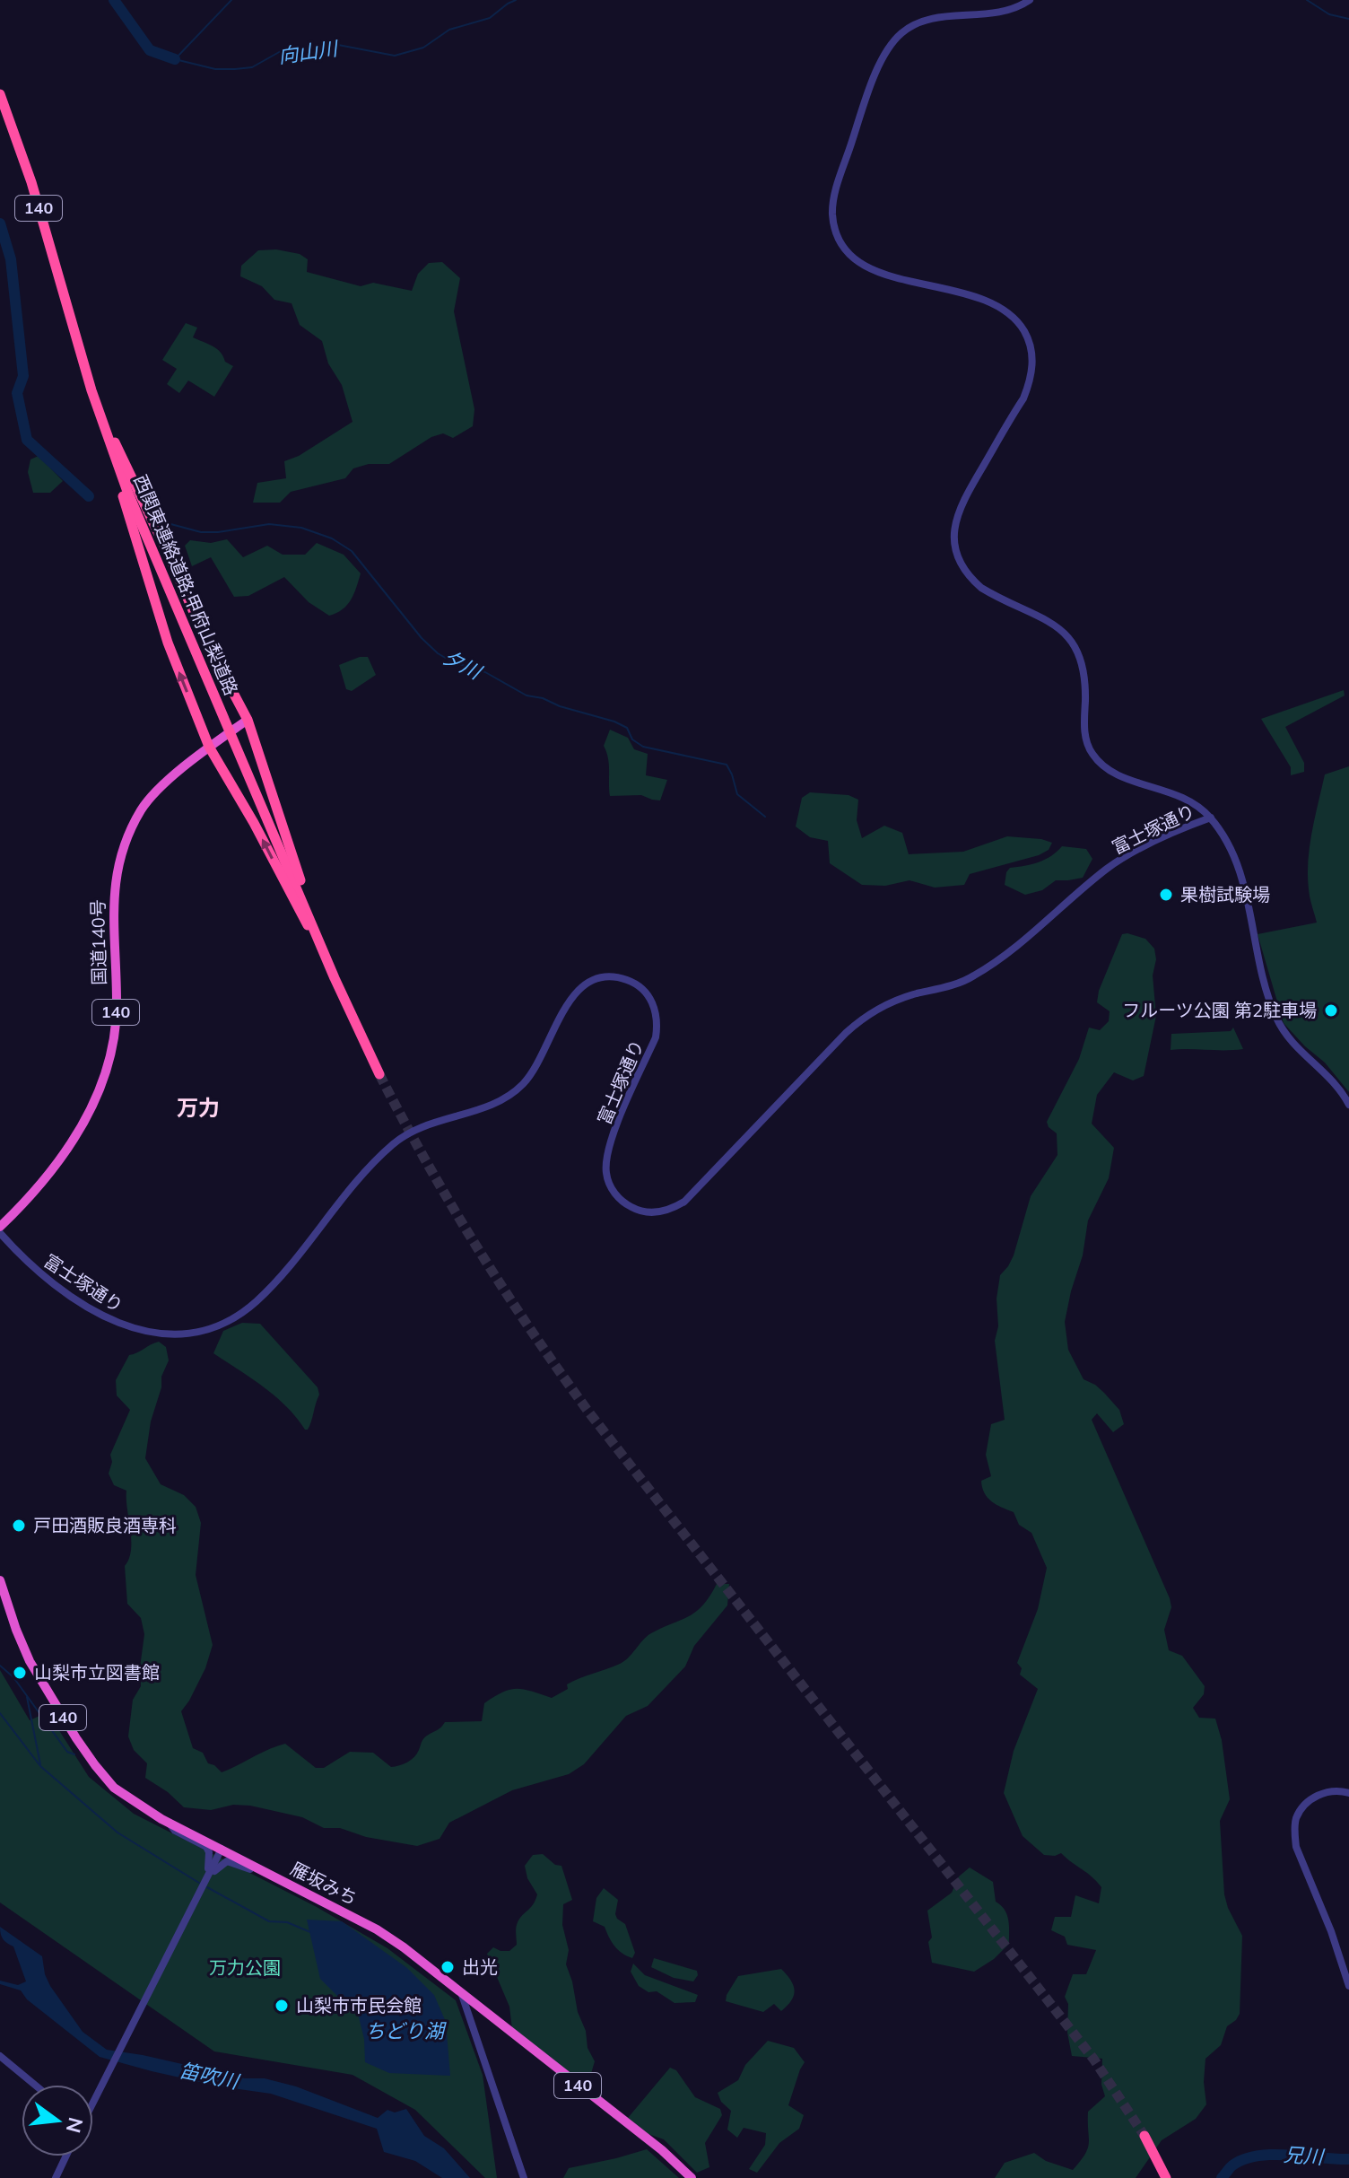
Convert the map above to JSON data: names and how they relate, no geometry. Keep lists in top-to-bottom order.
{
  "streets": {
    "highway": [
      "140",
      "西関東連絡道路;甲府山梨道路",
      "国道140号",
      "雁坂みち"
    ],
    "street": ["富士塚通り"]
  },
  "districts": ["万力"],
  "water": [
    "向山川",
    "夕川",
    "ちどり湖",
    "笛吹川",
    "兄川"
  ],
  "parks": ["万力公園"],
  "places": [
    "果樹試験場",
    "フルーツ公園 第2駐車場",
    "戸田酒販良酒専科",
    "山梨市立図書館",
    "出光",
    "山梨市市民会館"
  ],
  "north": "right"
}
